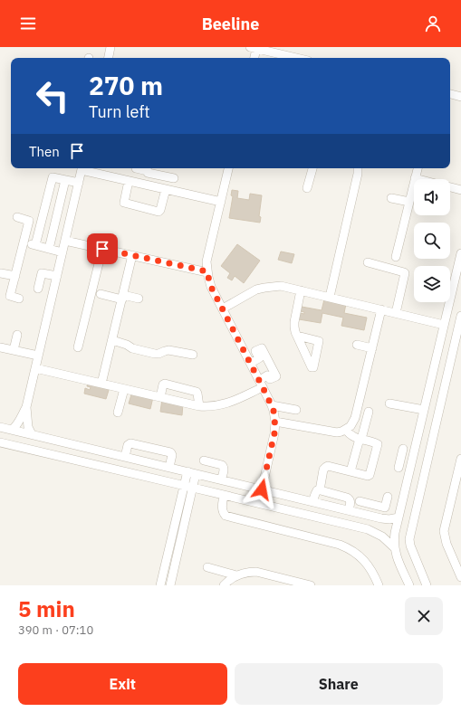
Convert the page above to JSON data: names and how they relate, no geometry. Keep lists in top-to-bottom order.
{
  "page": {
    "header": "Beeline",
    "turn": ["270 m", "Turn left"],
    "then": "Then",
    "heading": ["5 min", "390 m · 07:10"],
    "buttons": ["Exit", "Share"]
  }
}
